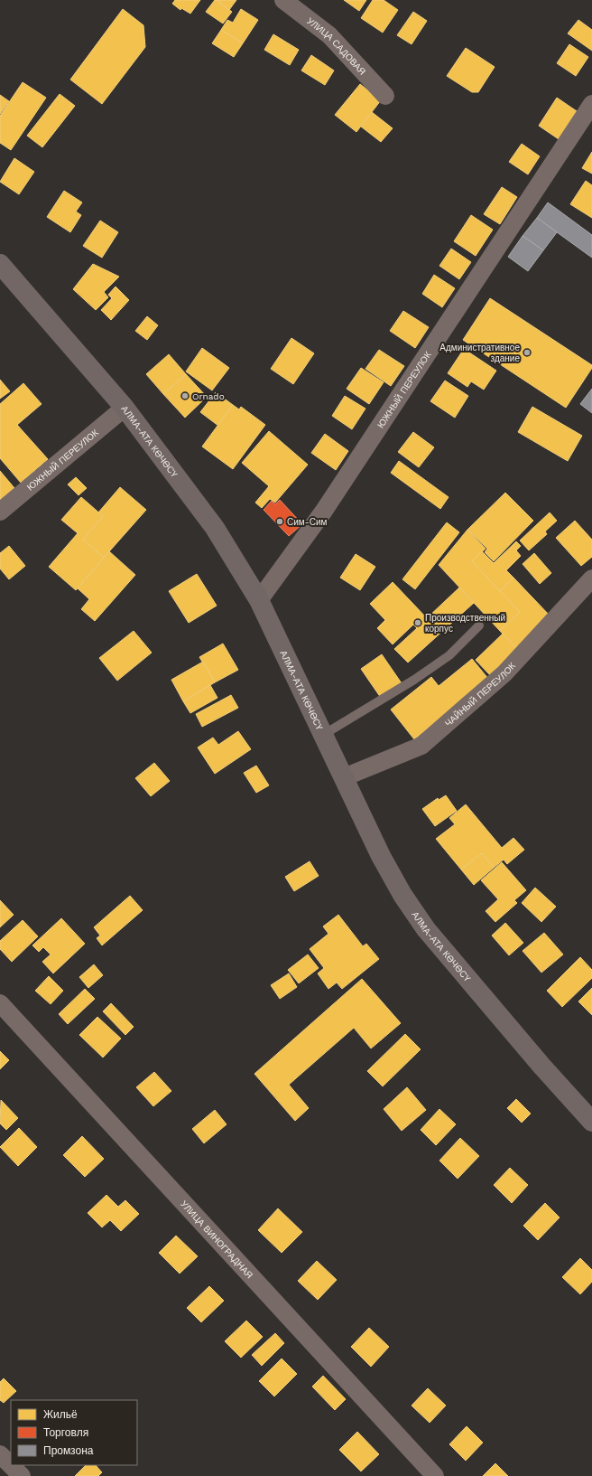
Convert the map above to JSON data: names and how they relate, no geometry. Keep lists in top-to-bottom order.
{
  "streets": {
    "highway": ["АЛМА-АТА КӨЧӨСҮ"],
    "street": [
      "УЛИЦА САДОВАЯ",
      "ЮЖНЫЙ ПЕРЕУЛОК",
      "ЧАЙНЫЙ ПЕРЕУЛОК",
      "УЛИЦА ВИНОГРАДНАЯ"
    ]
  },
  "crossings": [
    ["ЮЖНЫЙ ПЕРЕУЛОК", "АЛМА-АТА КӨЧӨСҮ"],
    ["АЛМА-АТА КӨЧӨСҮ", "ЧАЙНЫЙ ПЕРЕУЛОК"]
  ],
  "places": [
    "Административное здание",
    "Ornado",
    "Сим-Сим",
    "Производственный корпус"
  ],
  "legend": ["Жильё", "Торговля", "Промзона"]
}
